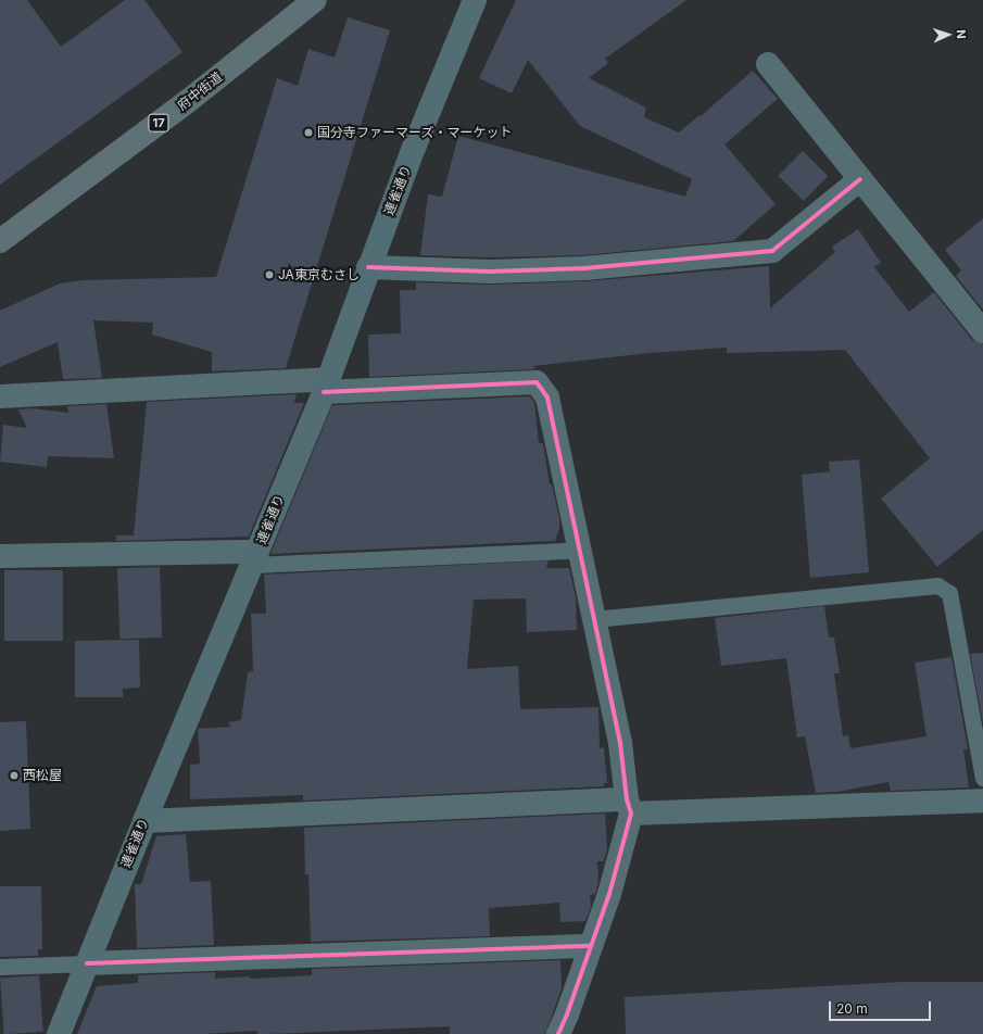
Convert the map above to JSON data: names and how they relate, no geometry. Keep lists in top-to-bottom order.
{
  "streets": {
    "main road": ["府中街道", "17", "連雀通り"]
  },
  "places": ["国分寺ファーマーズ・マーケット", "JA東京むさし", "西松屋"],
  "scale_bar": "20 m",
  "north": "right"
}
